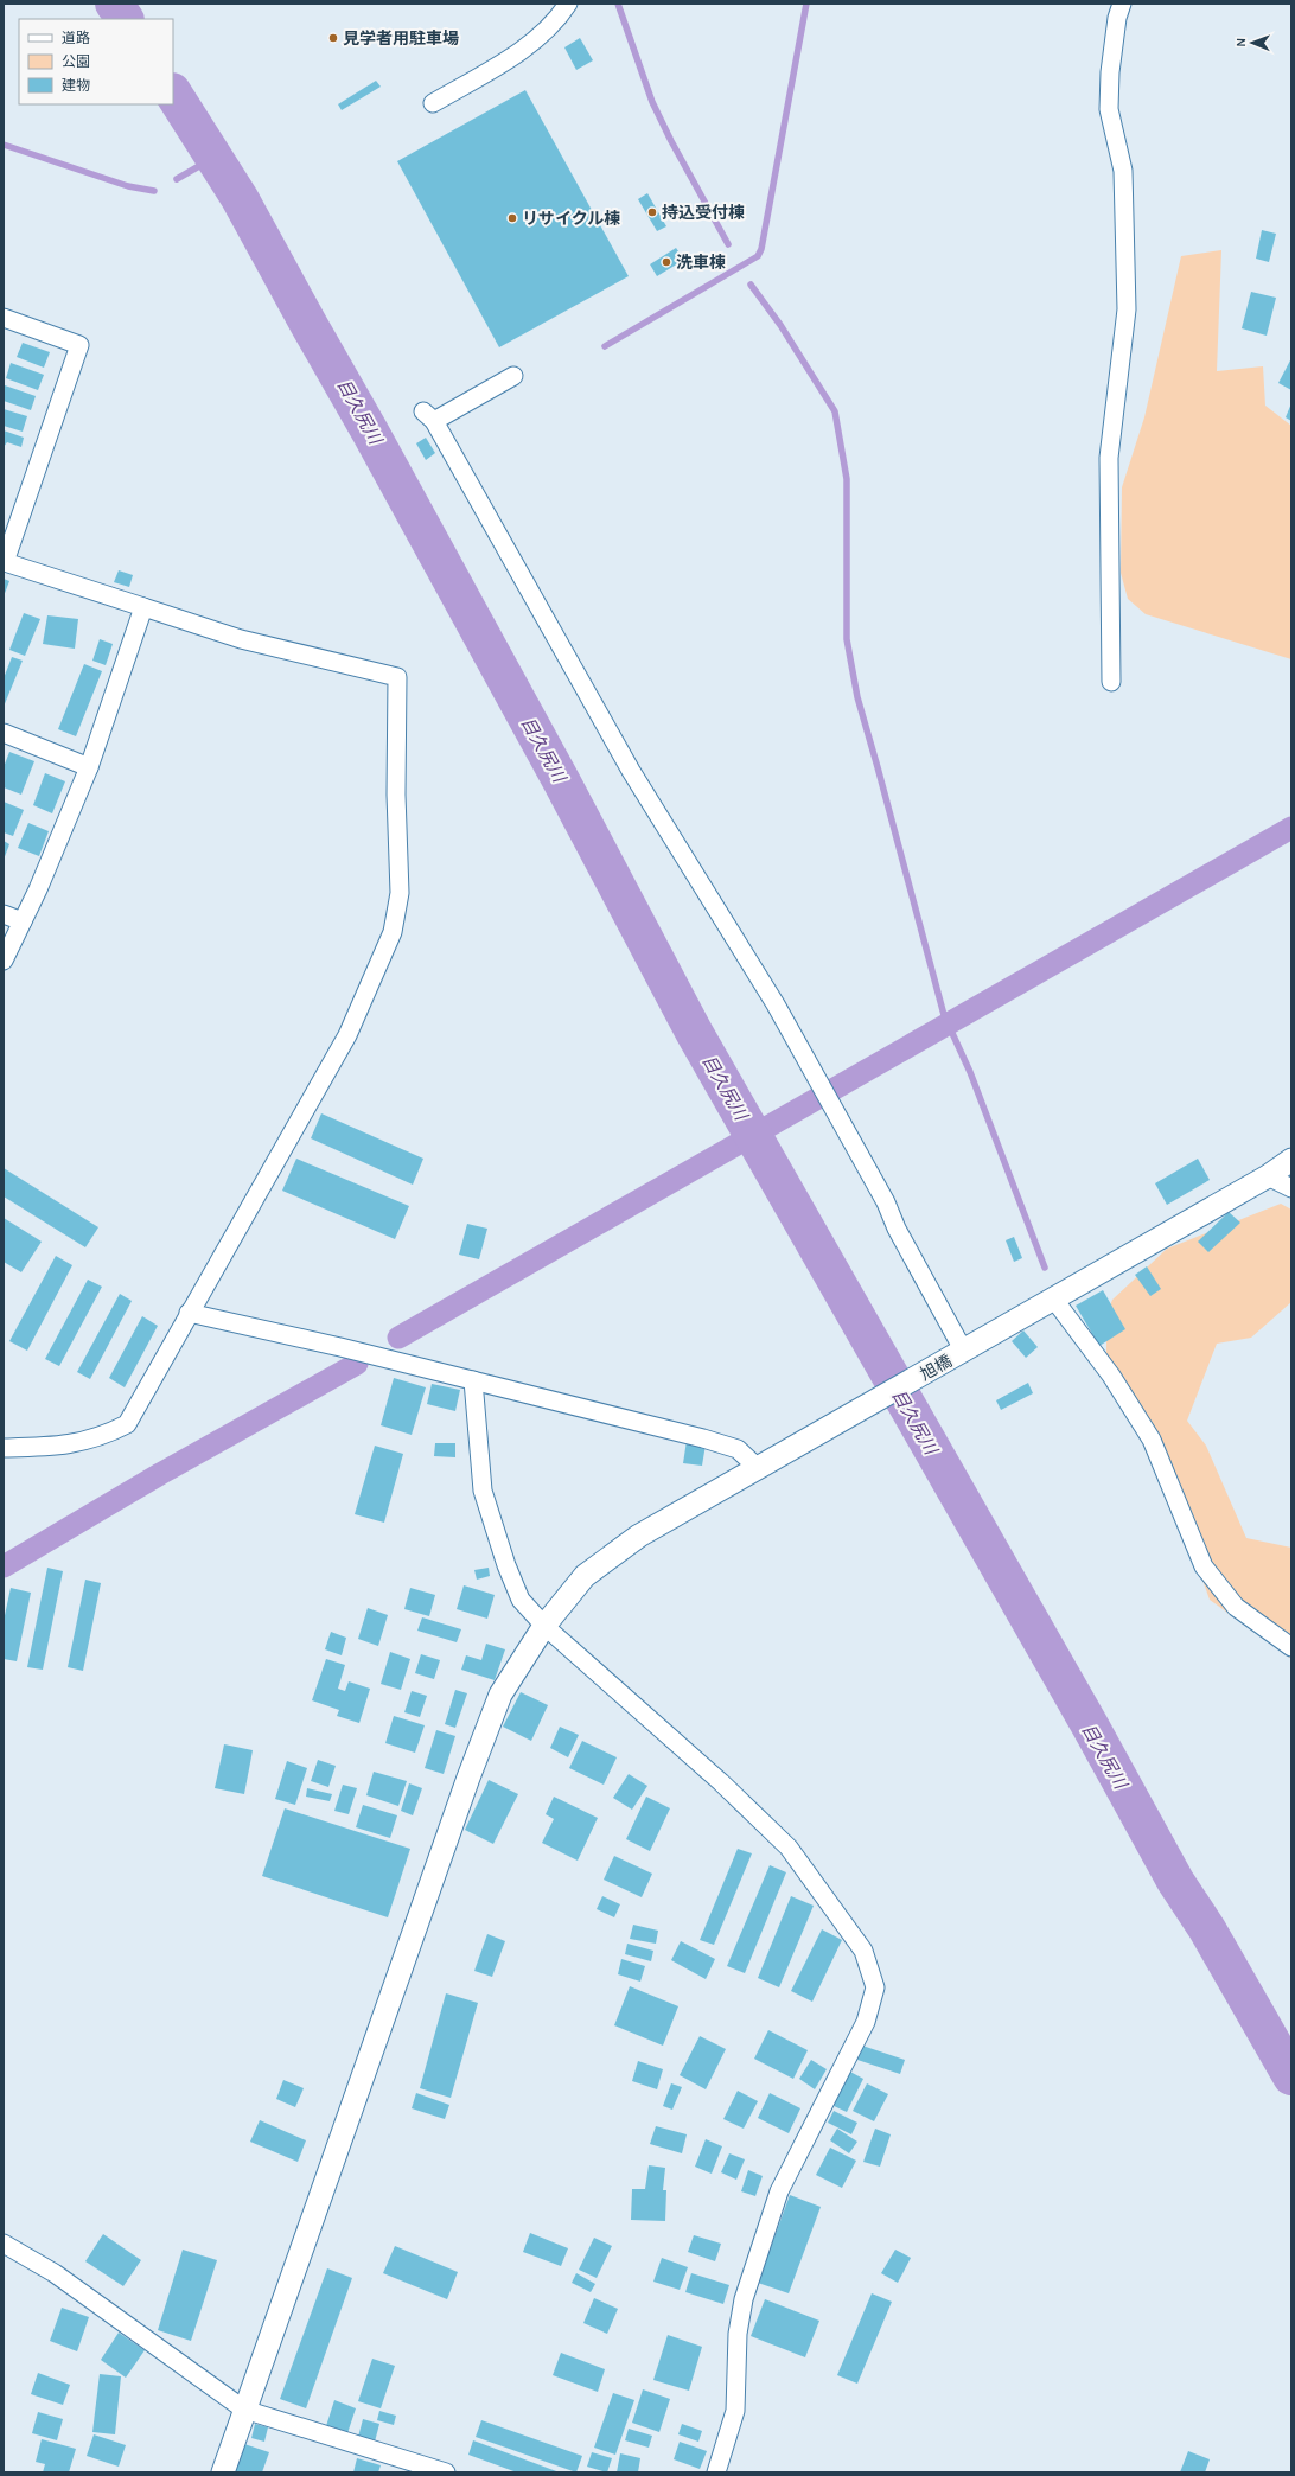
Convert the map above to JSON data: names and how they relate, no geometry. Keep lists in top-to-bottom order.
{
  "streets": {
    "street": ["旭橋"]
  },
  "water": ["目久尻川"],
  "places": [
    "見学者用駐車場",
    "持込受付棟",
    "リサイクル棟",
    "洗車棟"
  ],
  "legend": ["道路", "公園", "建物"],
  "north": "left"
}
